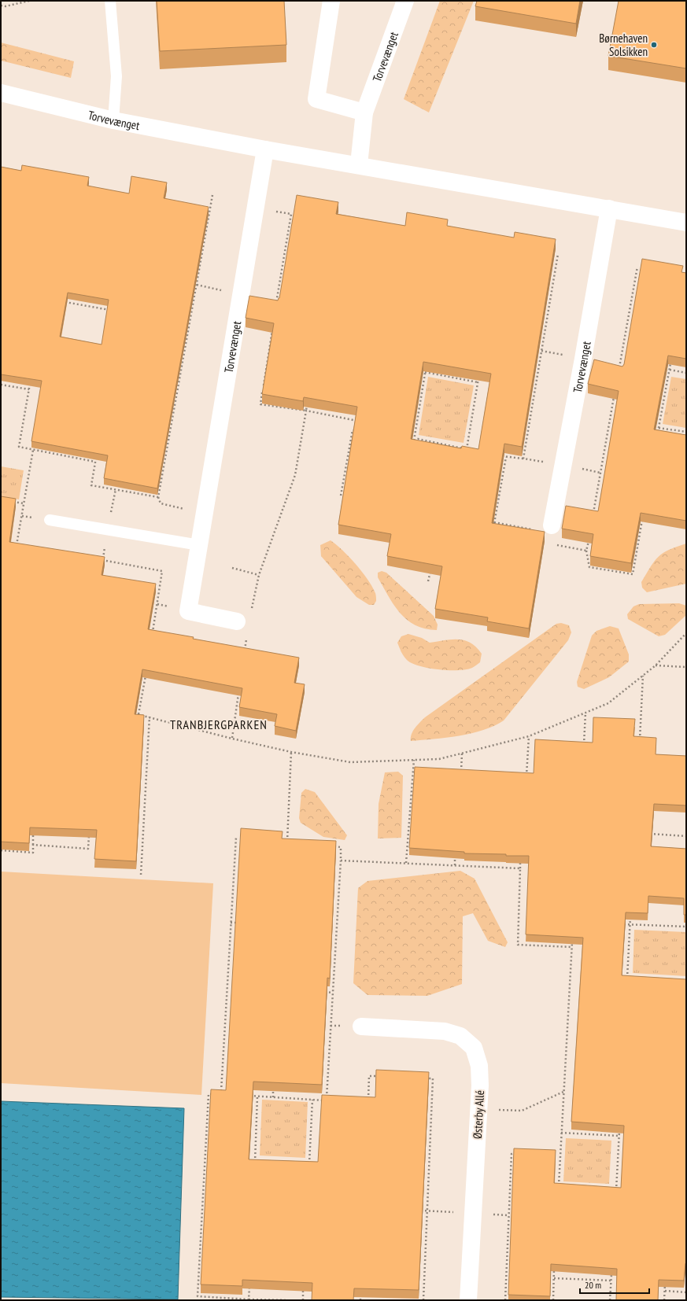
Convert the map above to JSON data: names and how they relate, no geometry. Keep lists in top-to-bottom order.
{
  "streets": {
    "street": ["Torvevænget", "Østerby Allé"]
  },
  "districts": ["TRANBJERGPARKEN"],
  "places": ["Børnehaven Solsikken"],
  "scale_bar": "20 m"
}
